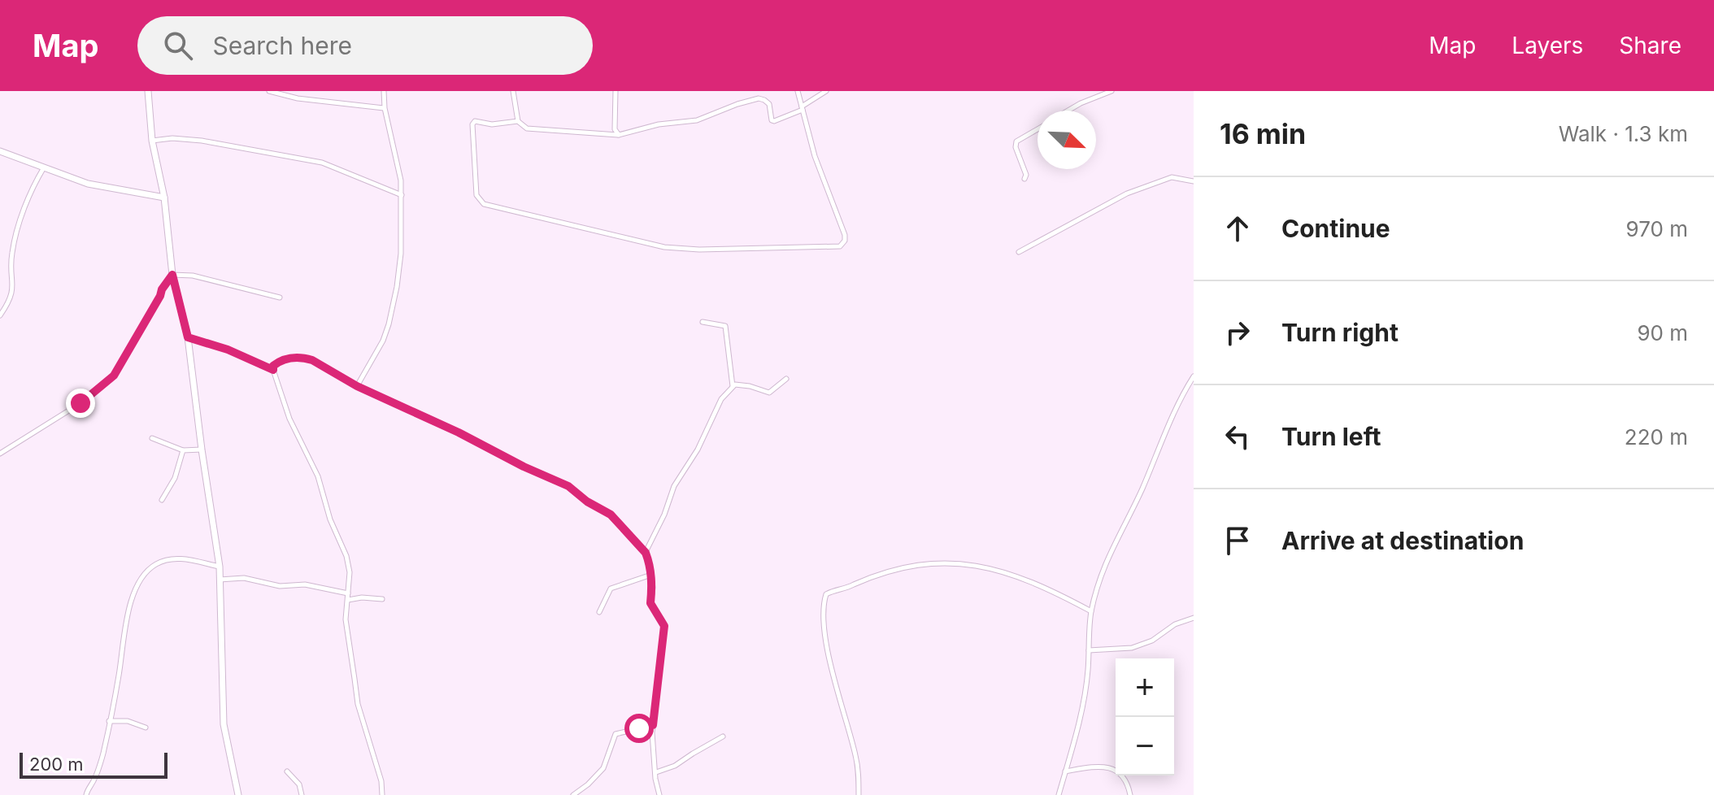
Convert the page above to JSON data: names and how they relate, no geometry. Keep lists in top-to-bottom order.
{
  "scale_bar": "200 m",
  "north": "bottom right",
  "page": {
    "header": "Map",
    "search": "Search here",
    "nav": ["Map", "Layers", "Share"],
    "heading": ["16 min", "Walk · 1.3 km"],
    "list": [
      ["Continue", "970 m"],
      ["Turn right", "90 m"],
      ["Turn left", "220 m"],
      "Arrive at destination"
    ],
    "map_buttons": ["+", "−"],
    "scale": "200 m"
  }
}
